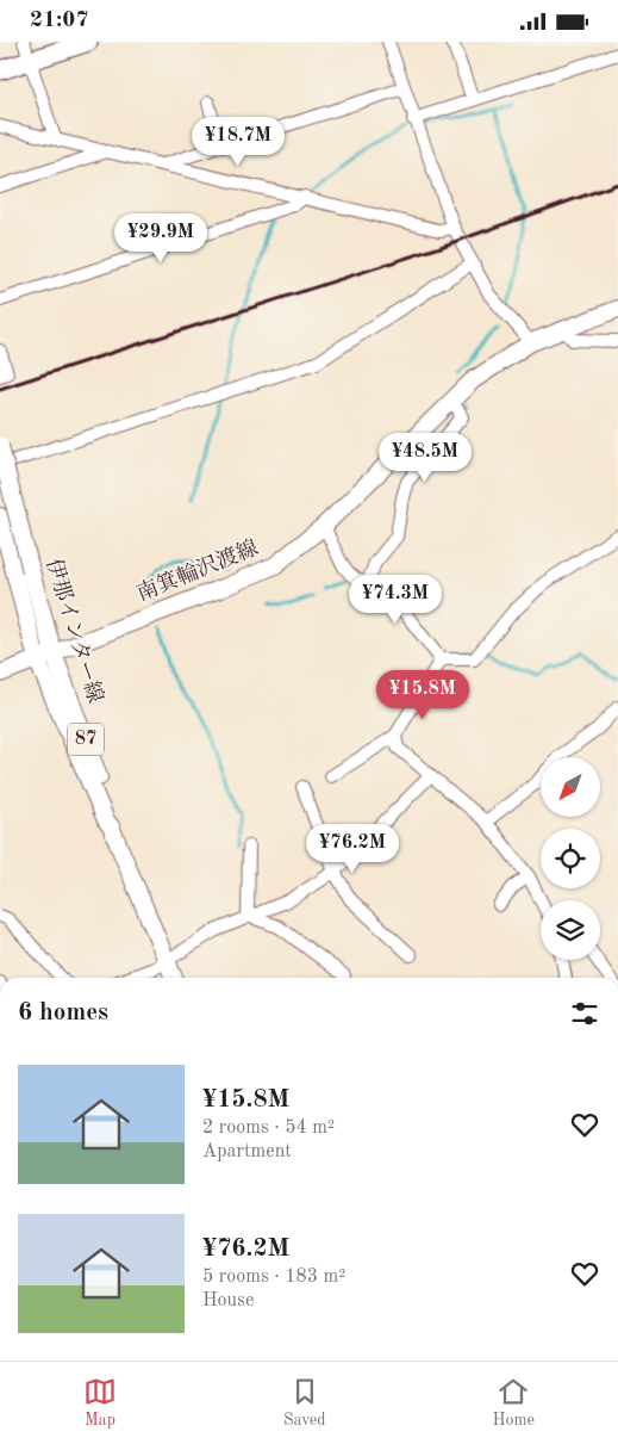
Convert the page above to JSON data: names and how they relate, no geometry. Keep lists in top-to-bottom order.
{
  "streets": {
    "main road": ["南箕輪沢渡線", "伊那インター線", "87"]
  },
  "crossings": [
    ["南箕輪沢渡線", "伊那インター線"]
  ],
  "north": "bottom left",
  "page": {
    "status": "21:07",
    "price": [
      "¥18.7M",
      "¥29.9M",
      "¥48.5M",
      "¥74.3M",
      "¥15.8M",
      "¥76.2M"
    ],
    "heading": "6 homes",
    "list": [
      {
        "name": "¥15.8M",
        "note": "2 rooms · 54 m² · Apartment"
      },
      {
        "name": "¥76.2M",
        "note": "5 rooms · 183 m² · House"
      }
    ],
    "tabs": ["Map", "Saved", "Home"]
  }
}
